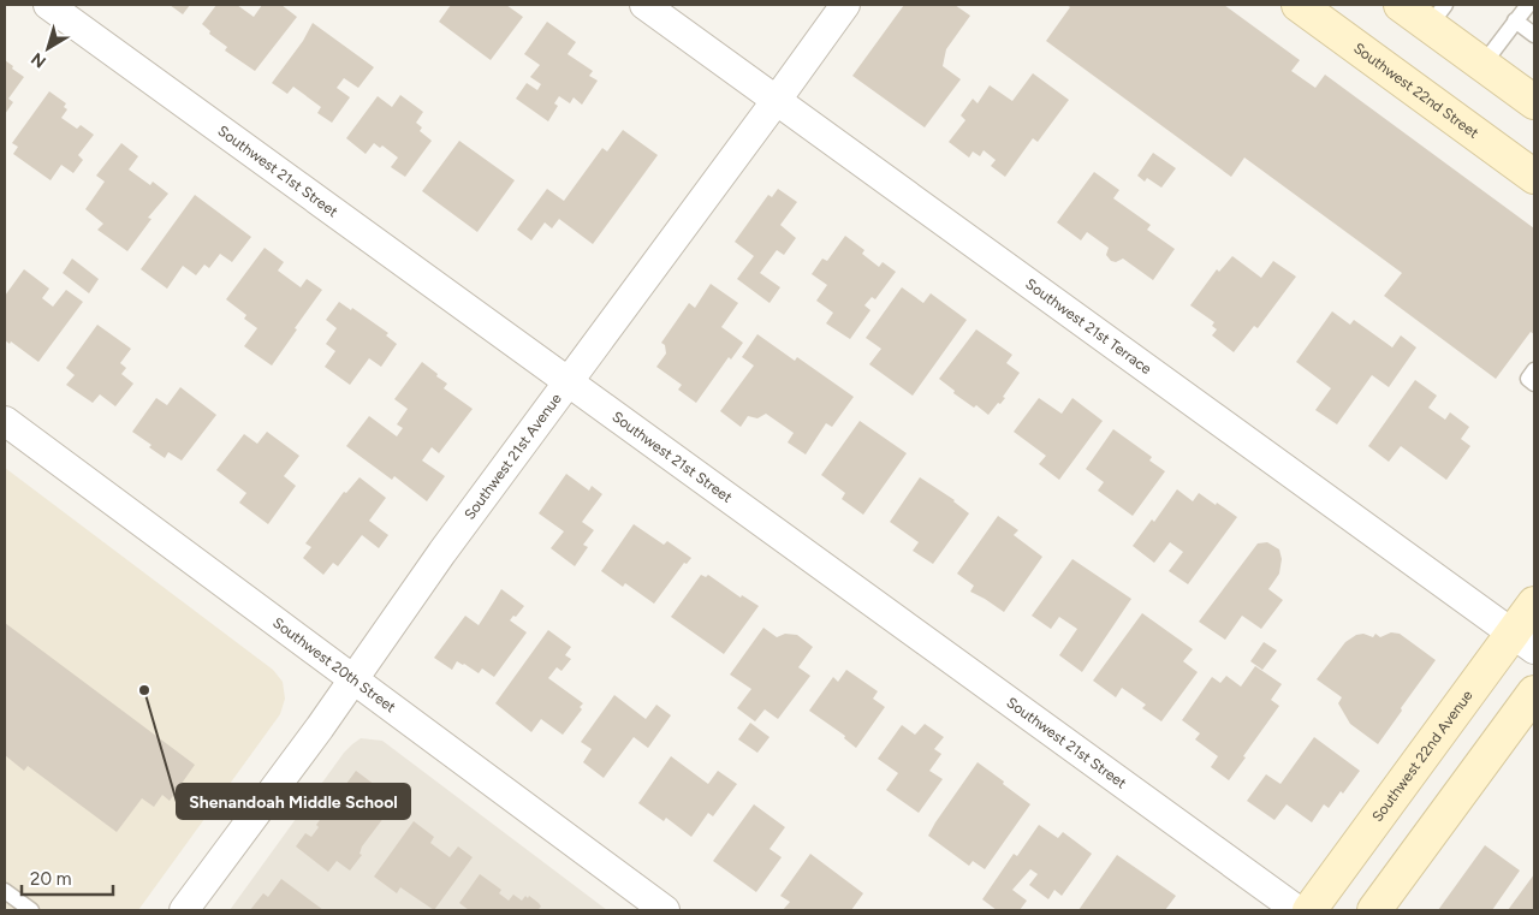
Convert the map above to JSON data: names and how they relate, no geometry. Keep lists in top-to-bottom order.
{
  "streets": {
    "main road": ["Southwest 22nd Street", "Southwest 22nd Avenue"],
    "street": [
      "Southwest 21st Street",
      "Southwest 21st Terrace",
      "Southwest 21st Avenue",
      "Southwest 20th Street"
    ]
  },
  "crossings": [
    ["Southwest 21st Street", "Southwest 21st Avenue"],
    ["Southwest 21st Terrace", "Southwest 21st Avenue"],
    ["Southwest 21st Terrace", "Southwest 22nd Avenue"],
    ["Southwest 21st Avenue", "Southwest 20th Street"]
  ],
  "places": ["Shenandoah Middle School"],
  "scale_bar": "20 m",
  "north": "bottom left"
}
